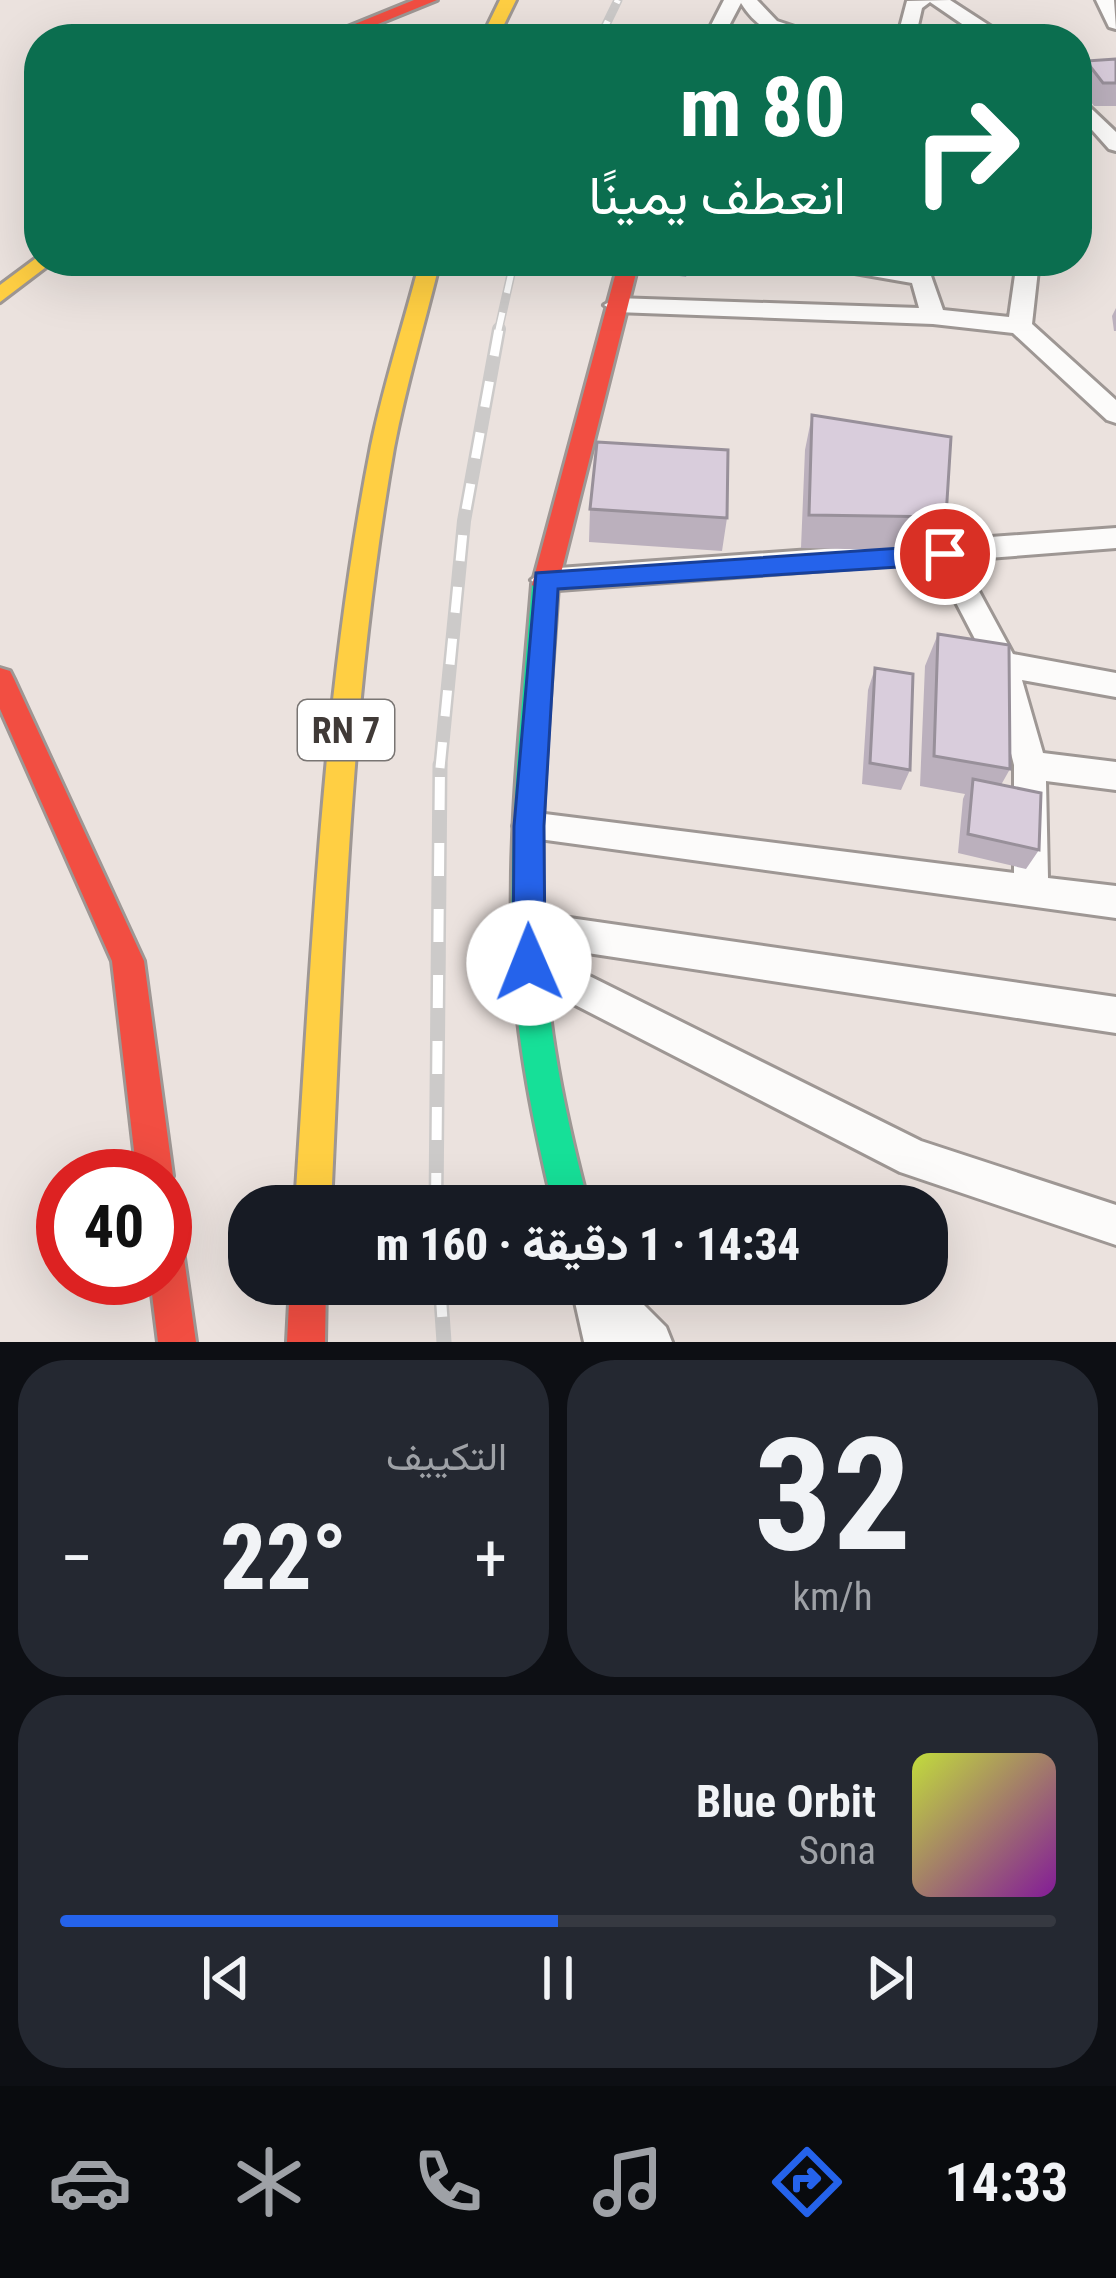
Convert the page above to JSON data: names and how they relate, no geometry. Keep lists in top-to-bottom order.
{
  "streets": {
    "main road": ["RN 7"]
  },
  "page": {
    "turn": ["80 m", "انعطف يمينًا"],
    "limit": "40",
    "trip": "14:34 · 1 دقيقة · 160 m",
    "tile": [
      ["32", "km/h"],
      "التكييف"
    ],
    "heat": ["−", "22°", "+"],
    "song": ["Blue Orbit", "Sona"],
    "tabs": "14:33"
  }
}
